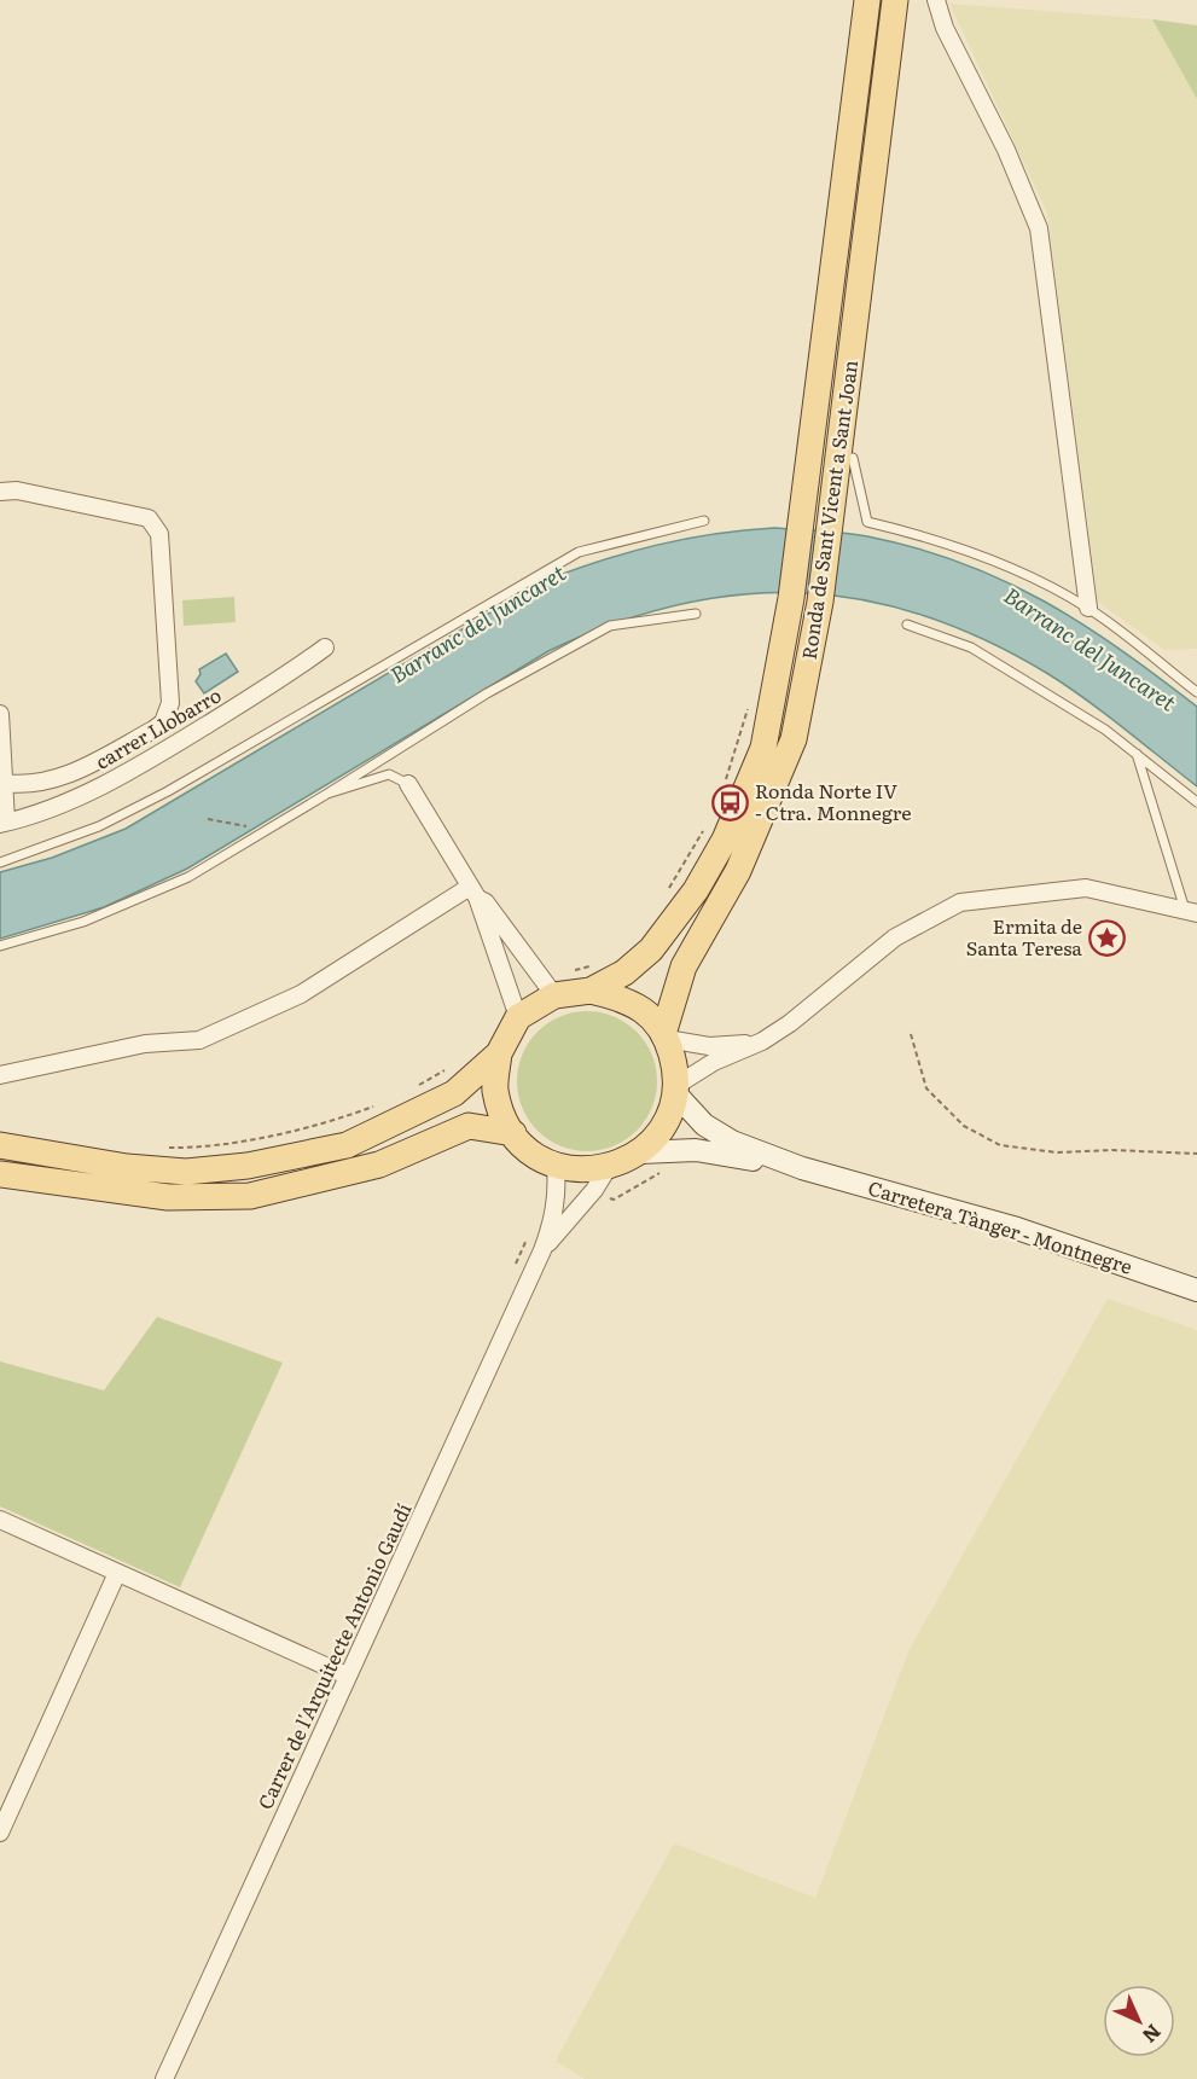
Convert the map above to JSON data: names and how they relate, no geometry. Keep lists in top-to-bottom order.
{
  "streets": {
    "main road": ["Ronda de Sant Vicent a Sant Joan"],
    "street": ["carrer Llobarro", "Carretera Tànger - Montnegre", "Carrer de l'Arquitecte Antonio Gaudí"]
  },
  "crossings": [
    ["Ronda de Sant Vicent a Sant Joan", "Carretera Tànger - Montnegre"],
    ["Ronda de Sant Vicent a Sant Joan", "Carrer de l'Arquitecte Antonio Gaudí"],
    ["Carretera Tànger - Montnegre", "Carrer de l'Arquitecte Antonio Gaudí"]
  ],
  "water": ["Barranc del Juncaret"],
  "places": {
    "bus stop": ["Ronda Norte IV - Ctra. Monnegre"],
    "place": ["Ermita de Santa Teresa"]
  },
  "north": "bottom right"
}
